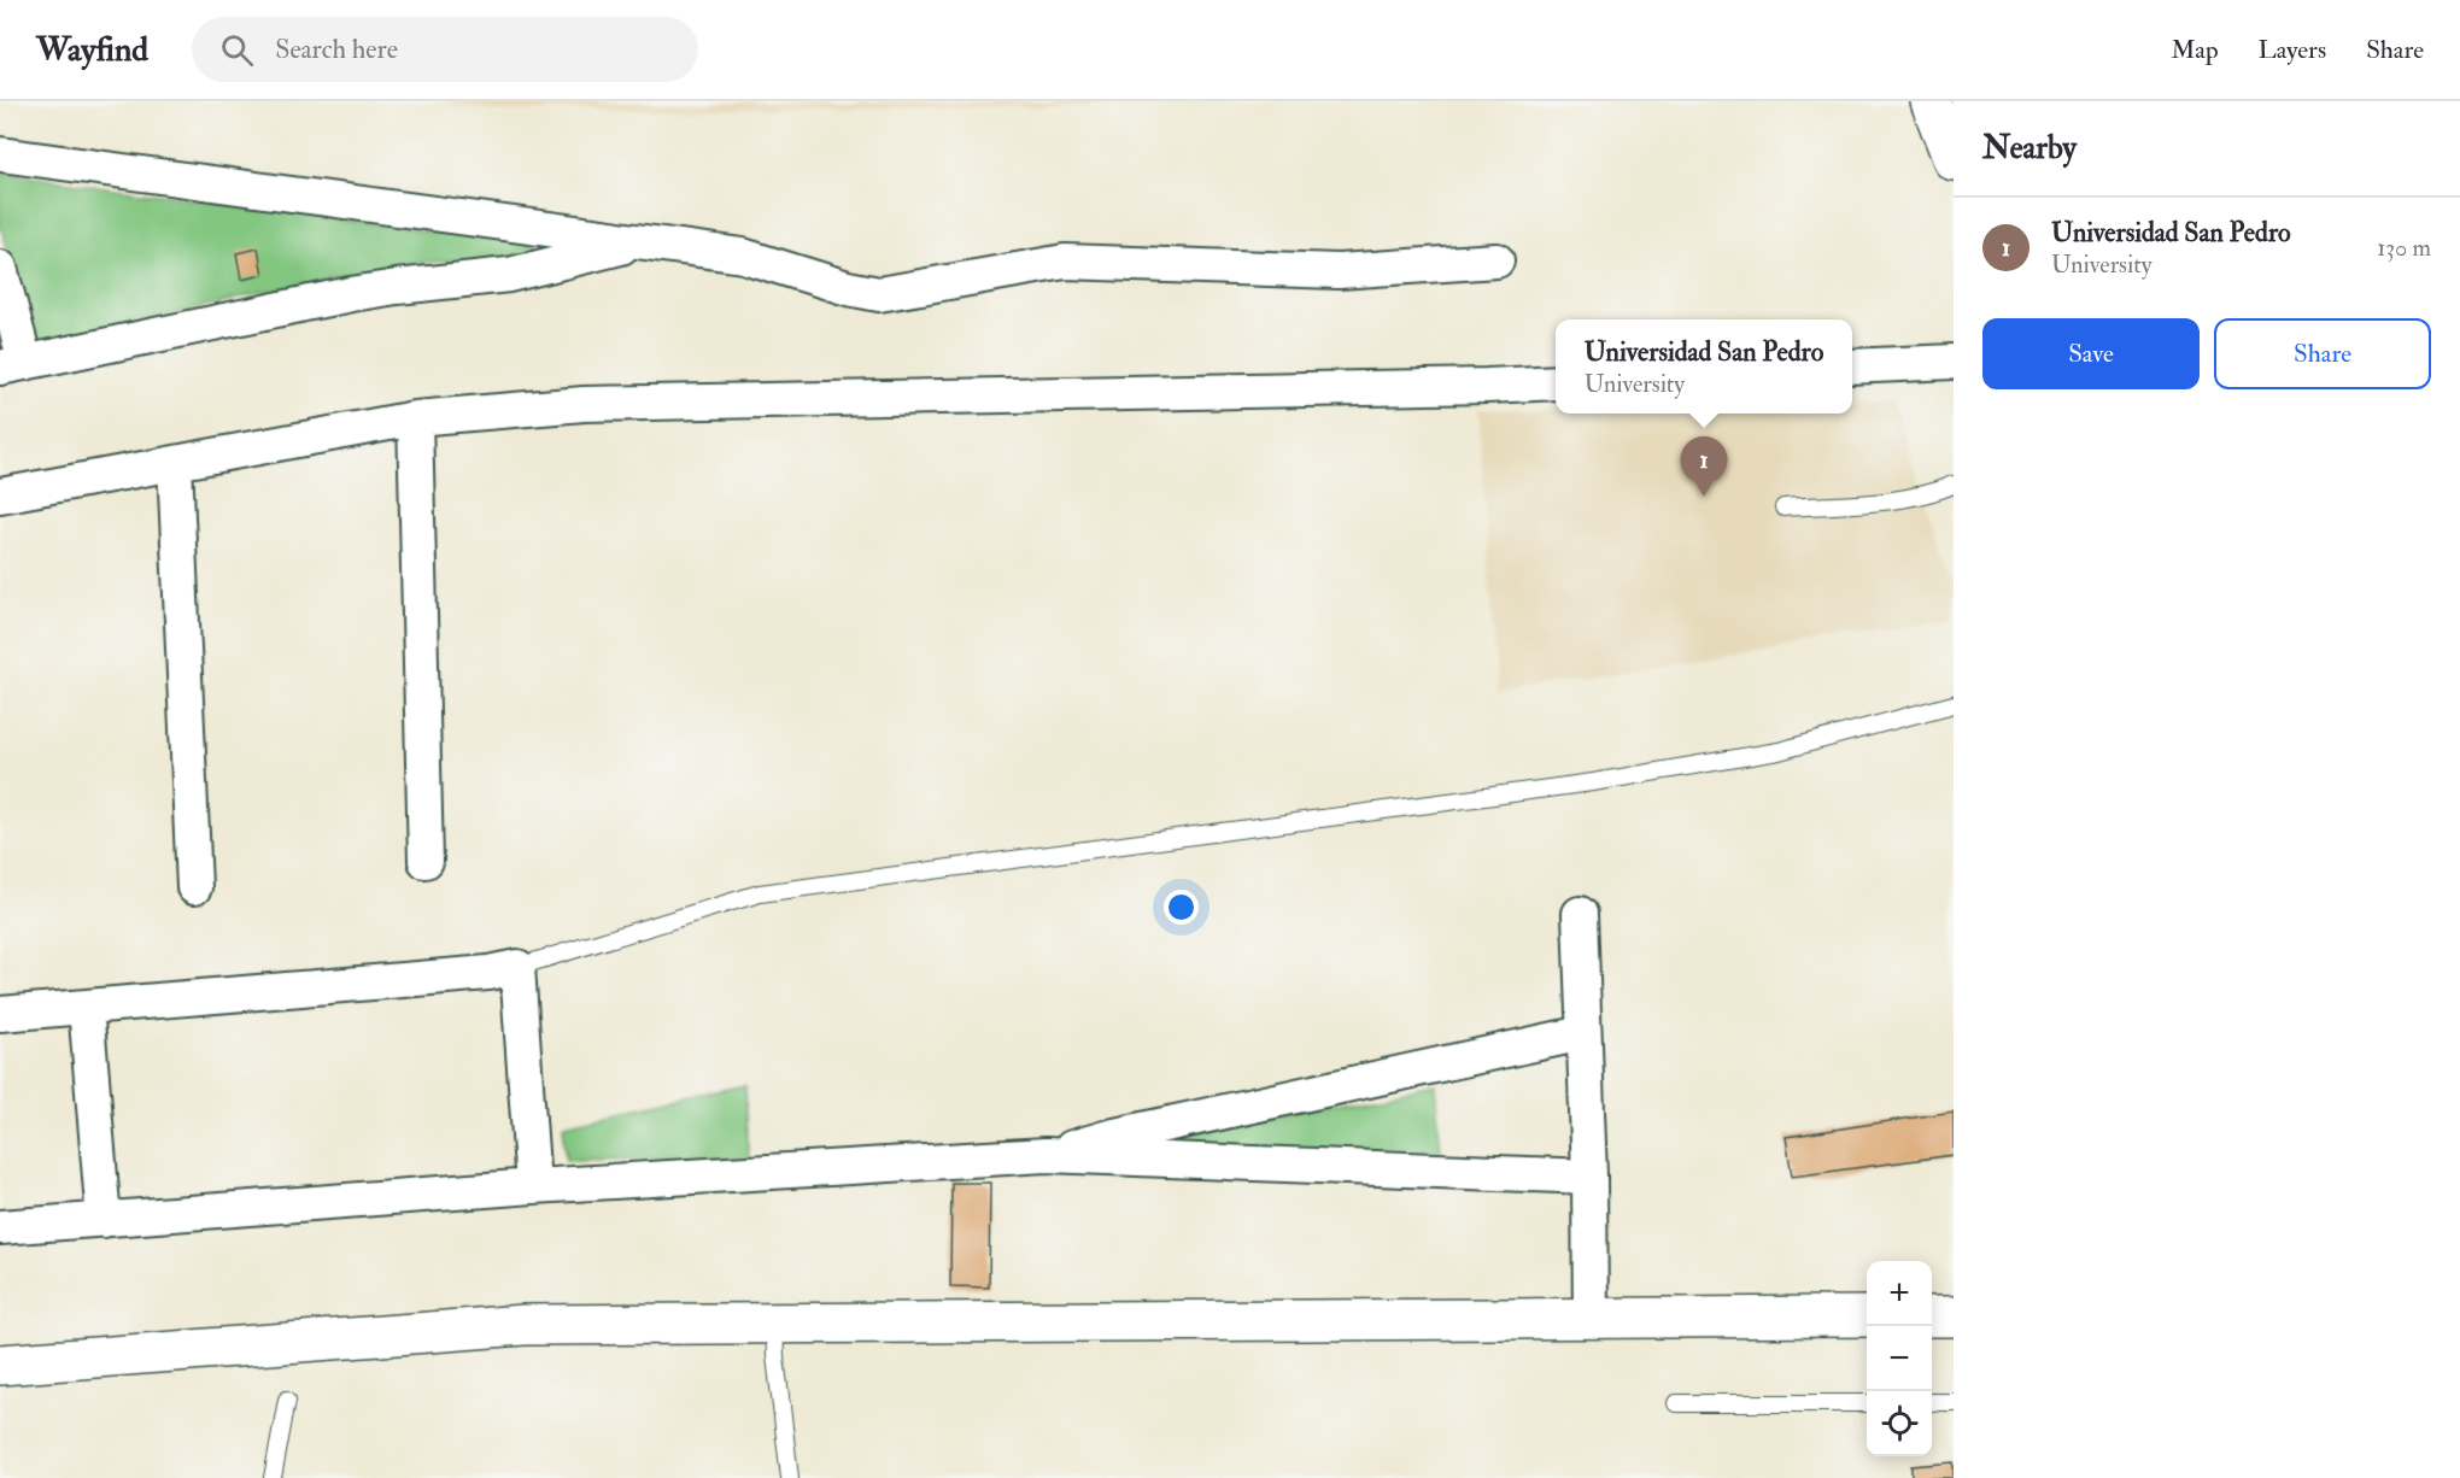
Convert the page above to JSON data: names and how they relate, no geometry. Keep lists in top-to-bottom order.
{
  "page": {
    "header": "Wayfind",
    "search": "Search here",
    "nav": ["Map", "Layers", "Share"],
    "heading": "Nearby",
    "list": [
      {
        "mark": "1",
        "name": "Universidad San Pedro",
        "note": "University",
        "value": "130 m"
      }
    ],
    "buttons": ["Save", "Share"],
    "popup": ["Universidad San Pedro", "University"],
    "pins": "1",
    "map_buttons": ["+", "−"]
  }
}
